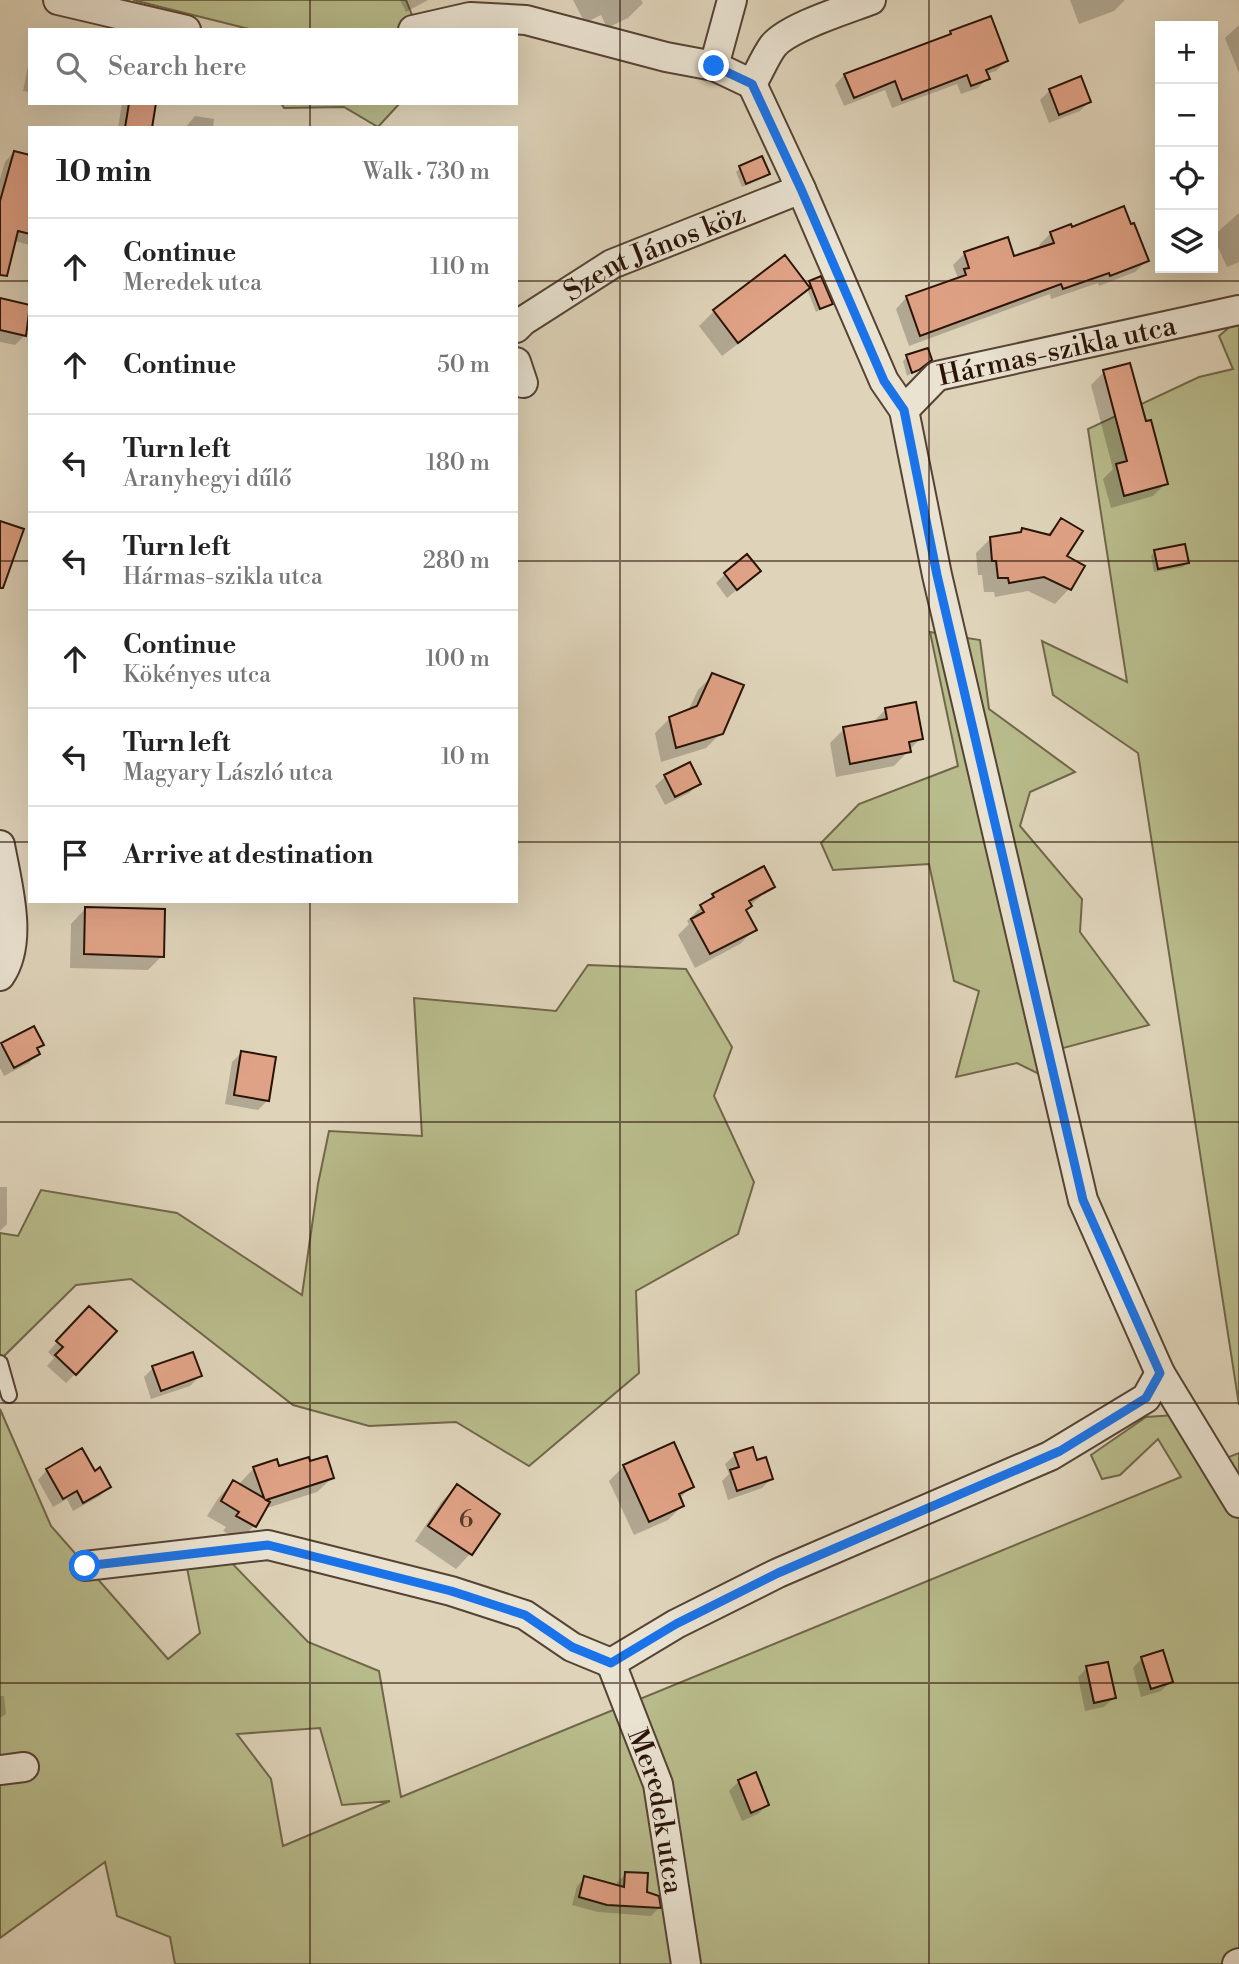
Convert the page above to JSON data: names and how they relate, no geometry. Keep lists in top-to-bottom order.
{
  "streets": {
    "street": ["Szent János köz", "Hármas-szikla utca", "Meredek utca"]
  },
  "house_numbers": ["6"],
  "page": {
    "map_buttons": ["+", "−"],
    "search": "Search here",
    "heading": ["10 min", "Walk · 730 m"],
    "list": [
      ["Continue", "Meredek utca", "110 m"],
      ["Continue", "50 m"],
      ["Turn left", "Aranyhegyi dűlő", "180 m"],
      ["Turn left", "Hármas-szikla utca", "280 m"],
      ["Continue", "Kökényes utca", "100 m"],
      ["Turn left", "Magyary László utca", "10 m"],
      "Arrive at destination"
    ]
  }
}
